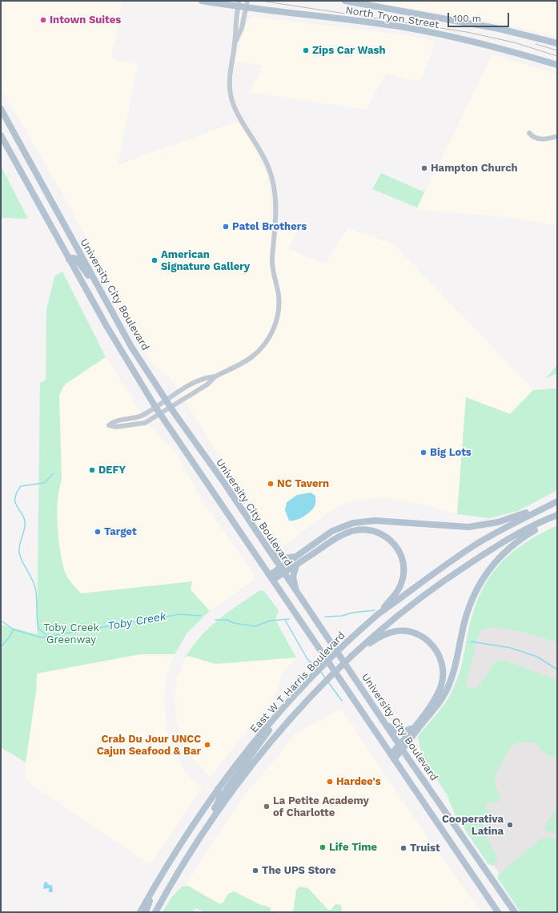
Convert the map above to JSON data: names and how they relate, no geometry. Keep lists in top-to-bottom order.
{
  "streets": {
    "main road": ["North Tryon Street", "University City Boulevard", "East W T Harris Boulevard"]
  },
  "water": ["Toby Creek"],
  "parks": ["Toby Creek Greenway"],
  "places": [
    "Intown Suites",
    "Zips Car Wash",
    "Hampton Church",
    "Patel Brothers",
    "American Signature Gallery",
    "Big Lots",
    "DEFY",
    "NC Tavern",
    "Target",
    "Crab Du Jour UNCC Cajun Seafood & Bar",
    "Hardee's",
    "La Petite Academy of Charlotte",
    "Cooperativa Latina",
    "Life Time",
    "Truist",
    "The UPS Store"
  ],
  "scale_bar": "100 m"
}
